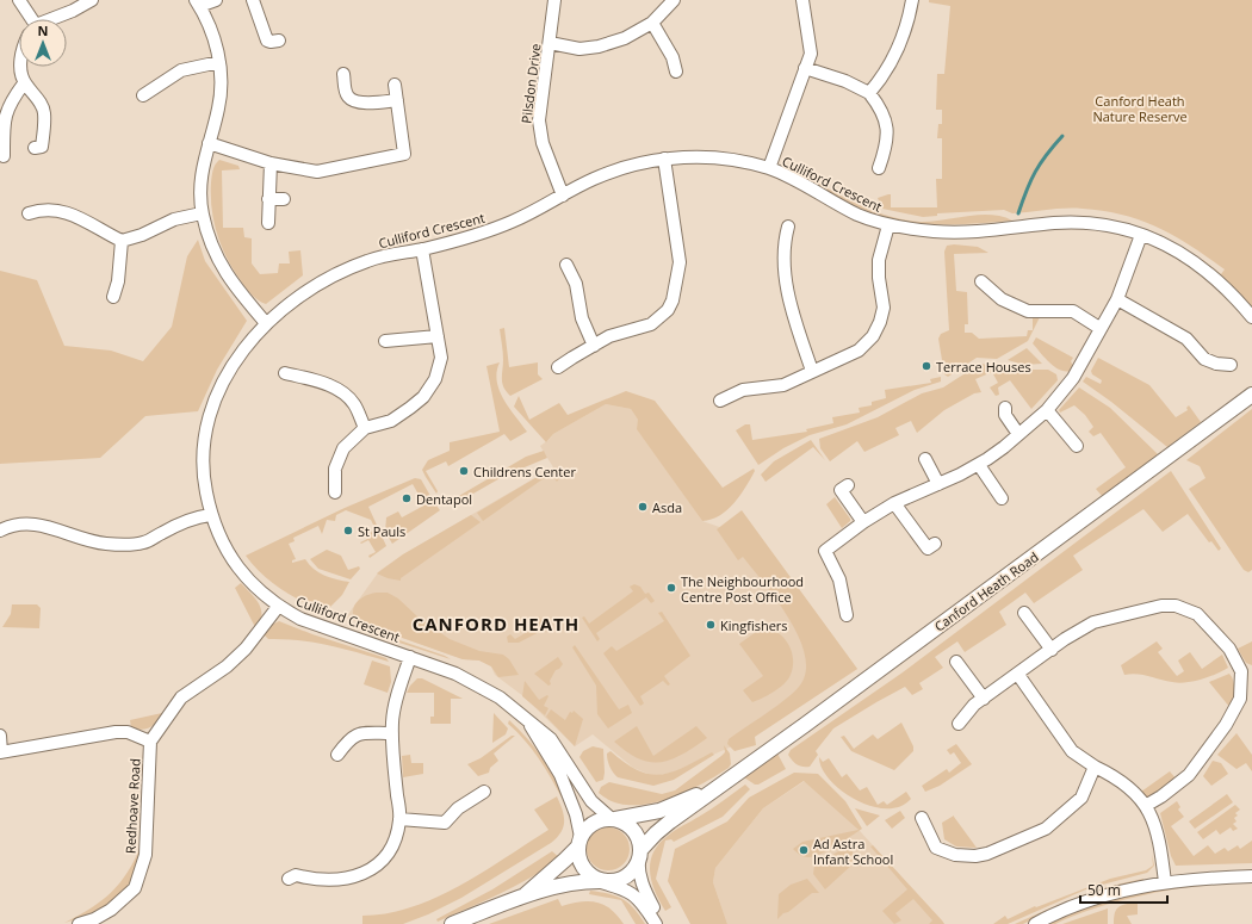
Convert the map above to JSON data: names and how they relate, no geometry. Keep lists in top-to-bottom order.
{
  "streets": {
    "main road": ["Canford Heath Road"],
    "street": ["Pilsdon Drive", "Culliford Crescent", "Redhoave Road"]
  },
  "crossings": [
    ["Pilsdon Drive", "Culliford Crescent"],
    ["Culliford Crescent", "Canford Heath Road"],
    ["Culliford Crescent", "Redhoave Road"]
  ],
  "districts": ["CANFORD HEATH"],
  "parks": ["Canford Heath Nature Reserve"],
  "places": [
    "Terrace Houses",
    "Childrens Center",
    "Dentapol",
    "Asda",
    "St Pauls",
    "The Neighbourhood Centre Post Office",
    "Kingfishers",
    "Ad Astra Infant School"
  ],
  "scale_bar": "50 m",
  "north": "top"
}
